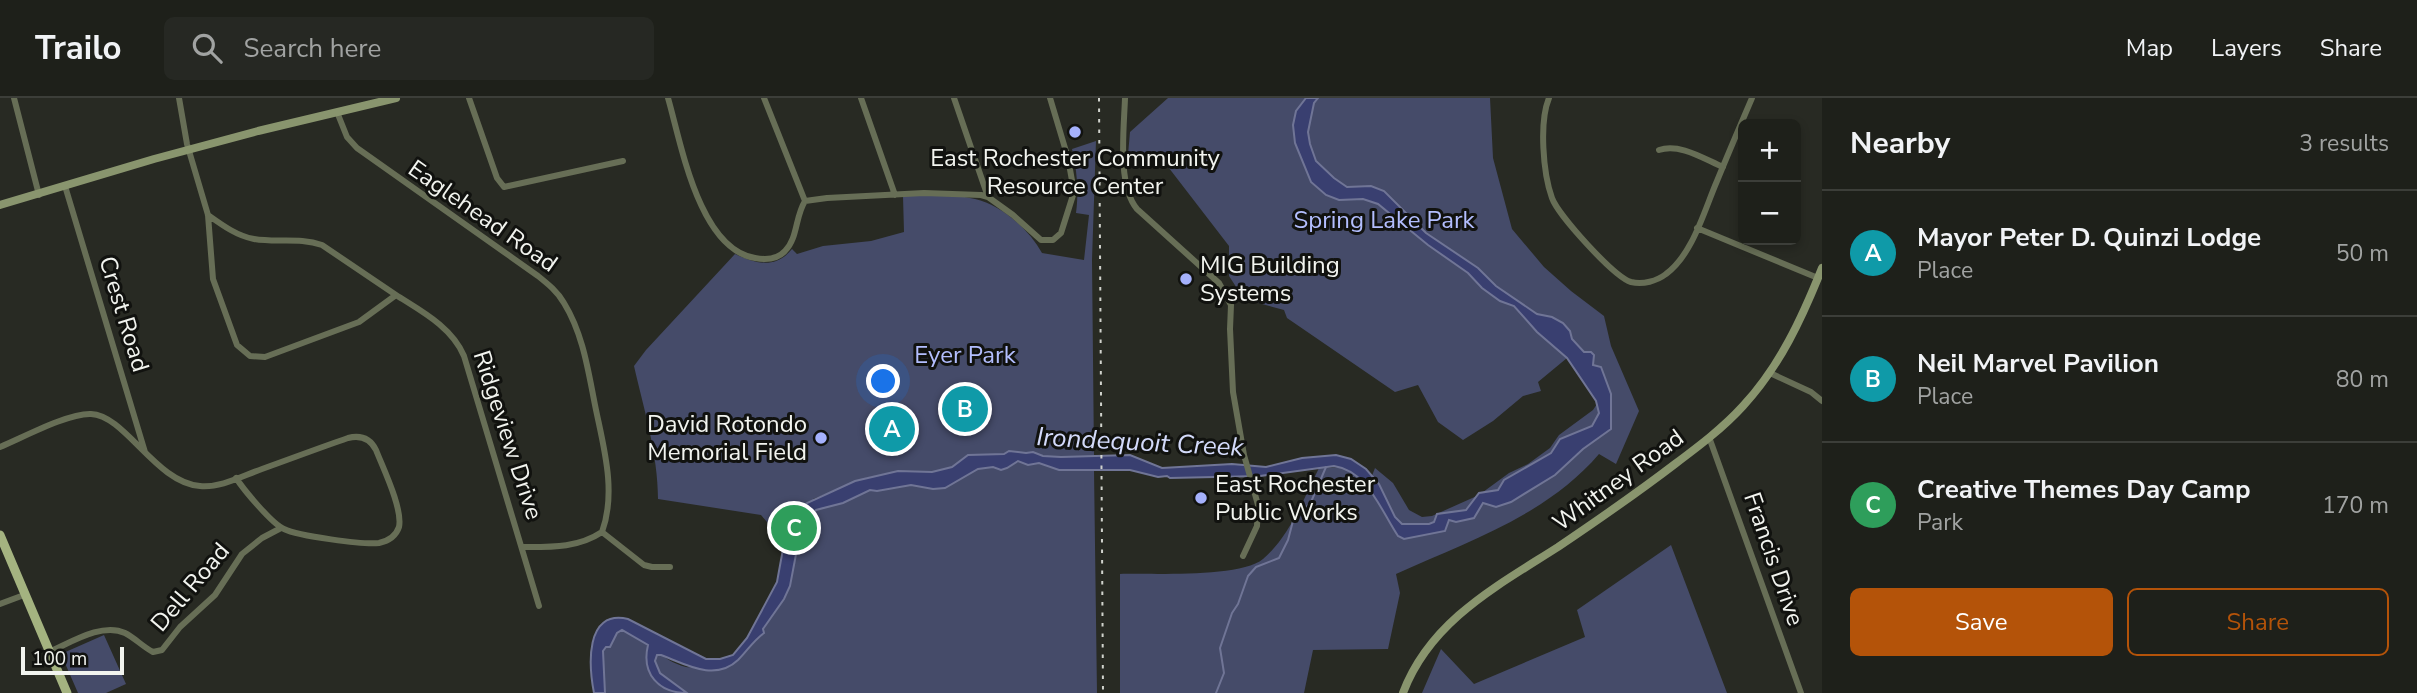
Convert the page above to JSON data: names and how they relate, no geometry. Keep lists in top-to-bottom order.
{
  "streets": {
    "main road": ["Whitney Road"],
    "street": [
      "Eaglehead Road",
      "Crest Road",
      "Ridgeview Drive",
      "Francis Drive",
      "Dell Road"
    ]
  },
  "crossings": [
    ["Eaglehead Road", "Ridgeview Drive"],
    ["Whitney Road", "Francis Drive"]
  ],
  "water": ["Irondequoit Creek"],
  "parks": ["Spring Lake Park", "Eyer Park"],
  "places": [
    "East Rochester Community Resource Center",
    "MIG Building Systems",
    "David Rotondo Memorial Field",
    "East Rochester Public Works"
  ],
  "scale_bar": "100 m",
  "page": {
    "header": "Trailo",
    "search": "Search here",
    "nav": ["Map", "Layers", "Share"],
    "heading": ["Nearby", "3 results"],
    "map_buttons": ["+", "−"],
    "list": [
      {
        "mark": "A",
        "name": "Mayor Peter D. Quinzi Lodge",
        "note": "Place",
        "value": "50 m"
      },
      {
        "mark": "B",
        "name": "Neil Marvel Pavilion",
        "note": "Place",
        "value": "80 m"
      },
      {
        "mark": "C",
        "name": "Creative Themes Day Camp",
        "note": "Park",
        "value": "170 m"
      }
    ],
    "pins": ["B", "A", "C"],
    "buttons": ["Save", "Share"],
    "scale": "100 m"
  }
}
